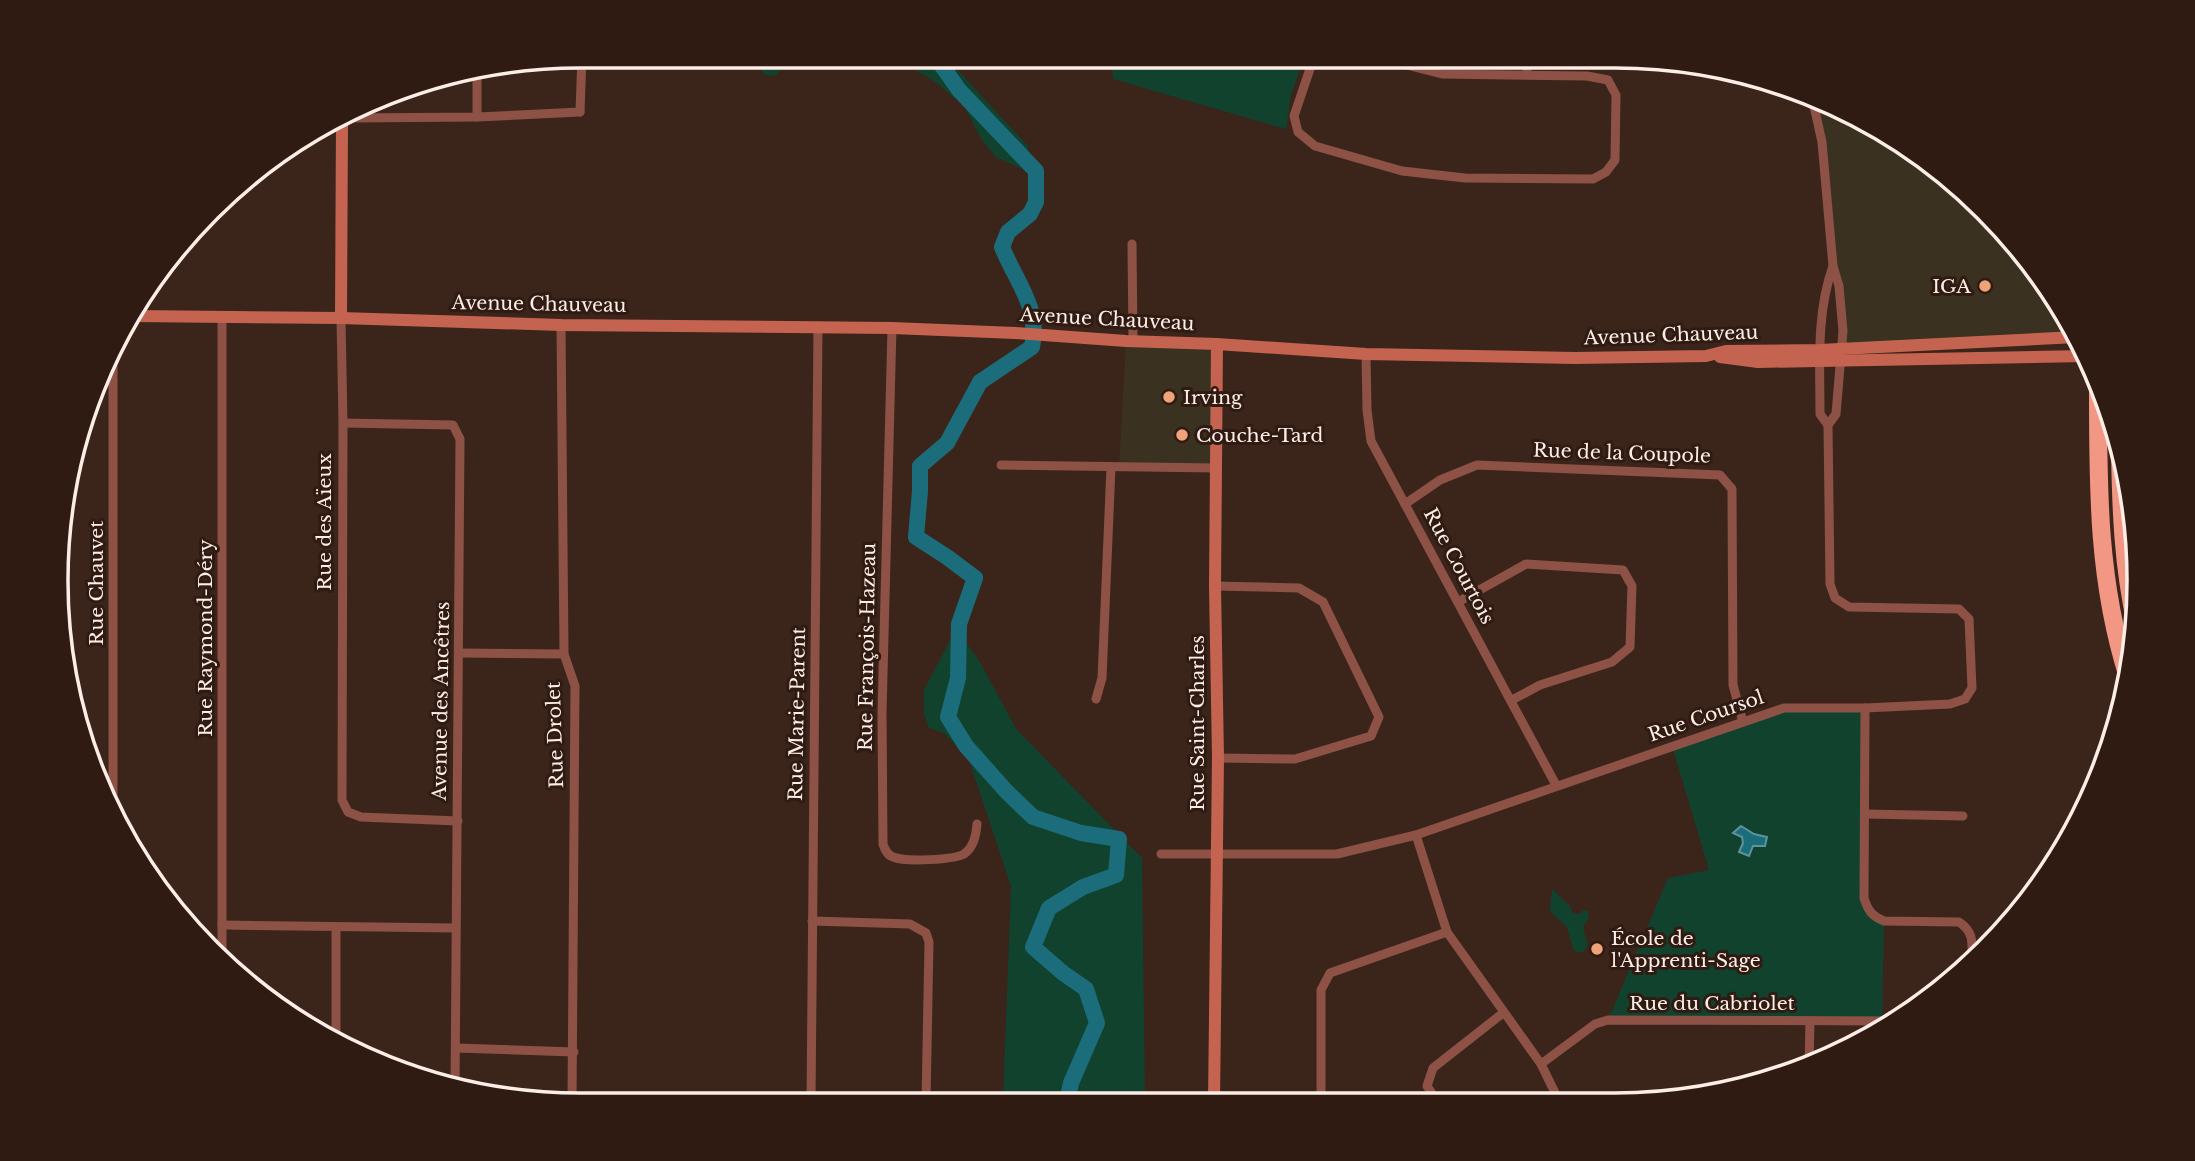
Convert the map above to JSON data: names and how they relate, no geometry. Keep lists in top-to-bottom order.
{
  "streets": {
    "main road": ["Avenue Chauveau", "Rue des Aïeux", "Rue Saint-Charles"],
    "street": [
      "Rue de la Coupole",
      "Rue Courtois",
      "Rue Chauvet",
      "Rue Raymond-Déry",
      "Rue François-Hazeau",
      "Avenue des Ancêtres",
      "Rue Marie-Parent",
      "Rue Coursol",
      "Rue Drolet",
      "Rue du Cabriolet"
    ]
  },
  "crossings": [
    ["Avenue Chauveau", "Rue des Aïeux"],
    ["Avenue Chauveau", "Rue Courtois"],
    ["Avenue Chauveau", "Rue Raymond-Déry"],
    ["Avenue Chauveau", "Rue François-Hazeau"],
    ["Avenue Chauveau", "Rue Marie-Parent"],
    ["Avenue Chauveau", "Rue Coursol"],
    ["Avenue Chauveau", "Rue Saint-Charles"],
    ["Avenue Chauveau", "Rue Drolet"],
    ["Rue de la Coupole", "Rue Courtois"],
    ["Rue de la Coupole", "Rue Coursol"],
    ["Rue des Aïeux", "Avenue des Ancêtres"],
    ["Rue Courtois", "Rue Coursol"],
    ["Rue Coursol", "Rue Saint-Charles"]
  ],
  "places": [
    "IGA",
    "Irving",
    "Couche-Tard",
    "École de l'Apprenti-Sage"
  ]
}
